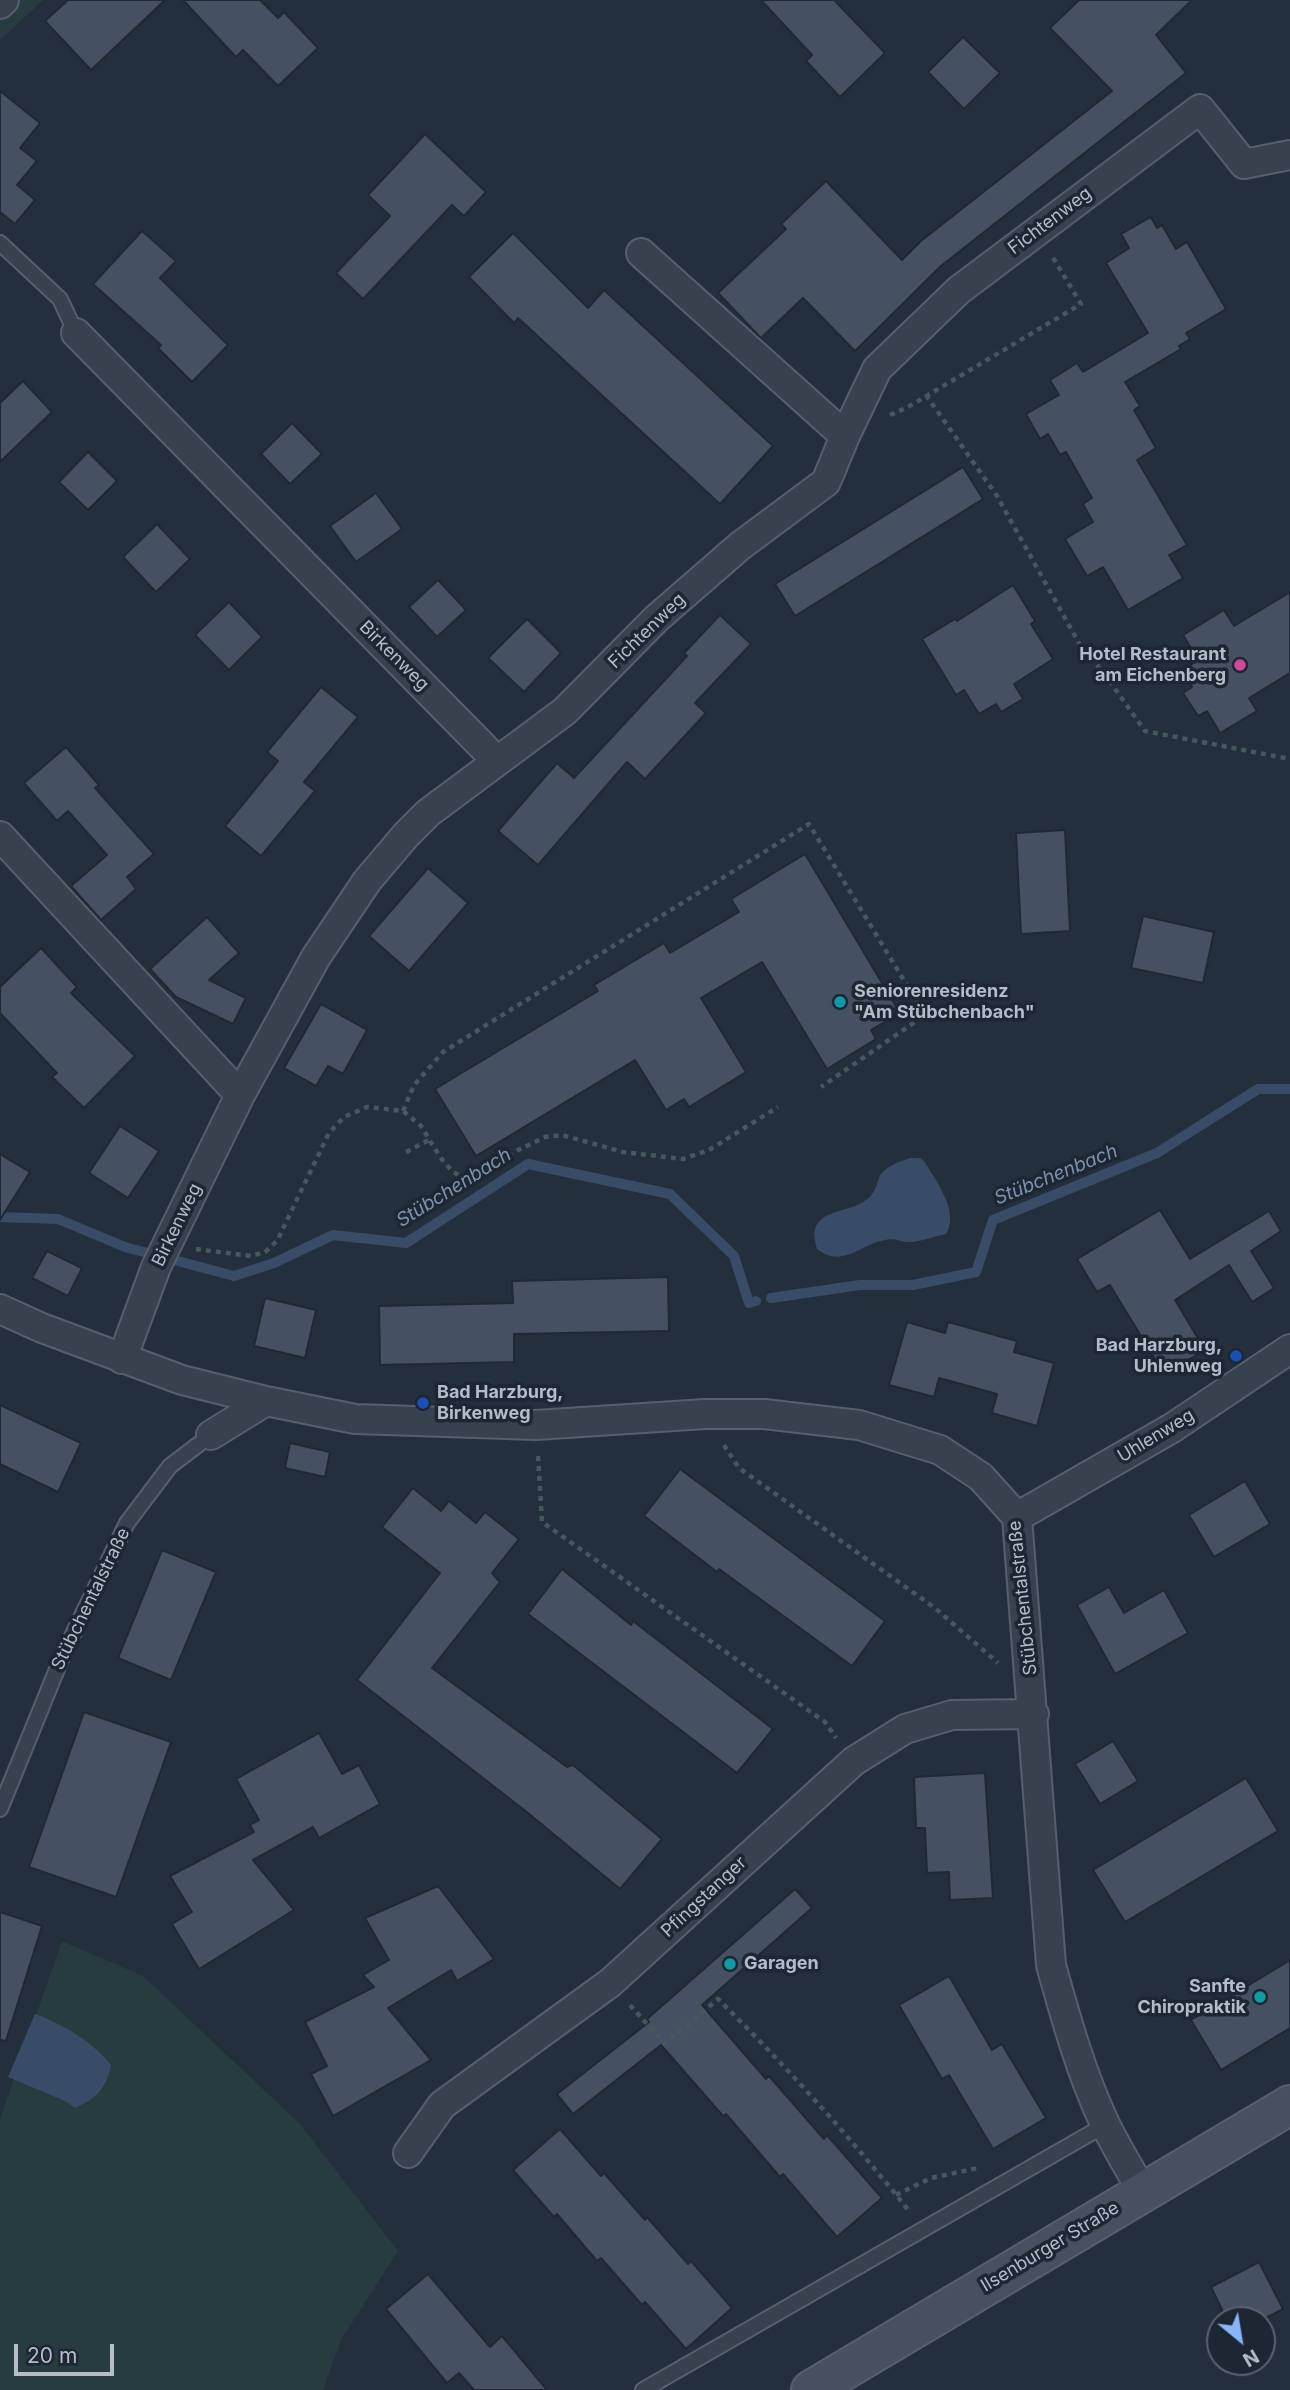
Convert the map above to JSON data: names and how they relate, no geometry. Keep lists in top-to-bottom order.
{
  "streets": {
    "main road": ["Ilsenburger Straße"],
    "street": [
      "Fichtenweg",
      "Birkenweg",
      "Uhlenweg",
      "Stübchentalstraße",
      "Pfingstanger"
    ]
  },
  "crossings": [
    ["Fichtenweg", "Birkenweg"],
    ["Birkenweg", "Stübchentalstraße"],
    ["Uhlenweg", "Stübchentalstraße"],
    ["Stübchentalstraße", "Pfingstanger"],
    ["Stübchentalstraße", "Ilsenburger Straße"]
  ],
  "water": ["Stübchenbach"],
  "places": [
    "Hotel Restaurant am Eichenberg",
    "Seniorenresidenz \"Am Stübchenbach\"",
    "Bad Harzburg, Uhlenweg",
    "Bad Harzburg, Birkenweg",
    "Garagen",
    "Sanfte Chiropraktik"
  ],
  "scale_bar": "20 m",
  "north": "bottom right"
}
